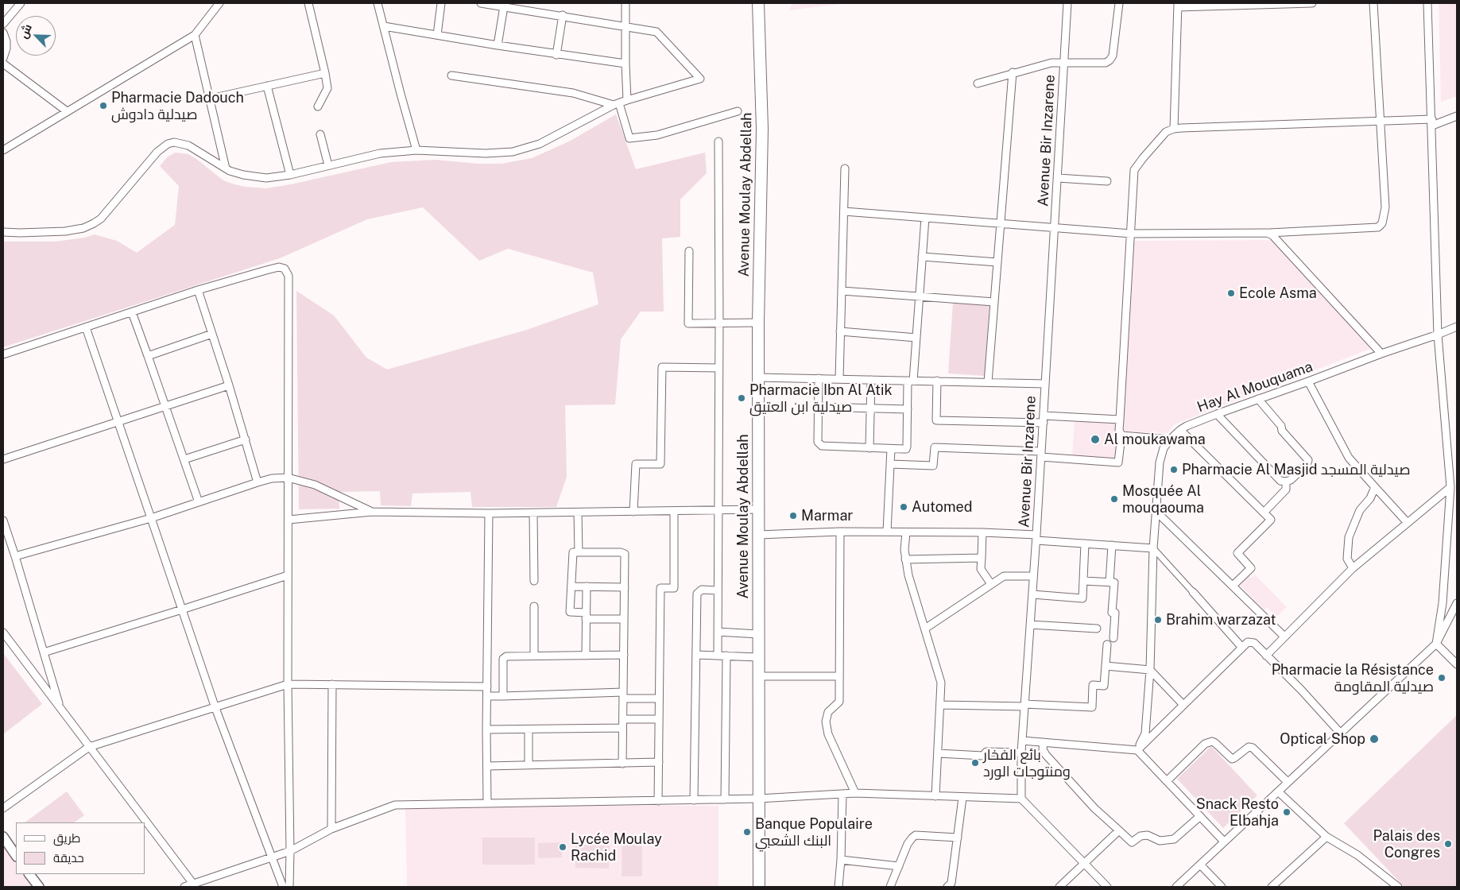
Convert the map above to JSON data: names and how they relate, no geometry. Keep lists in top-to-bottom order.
{
  "streets": {
    "main road": ["Avenue Moulay Abdellah"],
    "street": ["Avenue Bir Inzarene", "Hay Al Mouquama"]
  },
  "places": [
    "Pharmacie Dadouch صيدلية دادوش",
    "Ecole Asma",
    "Pharmacie Ibn Al Atik صيدلية ابن العتيق",
    "Al moukawama",
    "Pharmacie Al Masjid صيدلية المسجد",
    "Mosquée Al mouqaouma",
    "Automed",
    "Marmar",
    "Brahim warzazat",
    "Pharmacie la Résistance صيدلية المقاومة",
    "Optical Shop",
    "بائع الفخار ومنتوجات الورد",
    "Snack Resto Elbahja",
    "Banque Populaire البنك الشعبي",
    "Palais des Congres",
    "Lycée Moulay Rachid"
  ],
  "legend": ["طريق", "حديقة"],
  "north": "top left"
}
